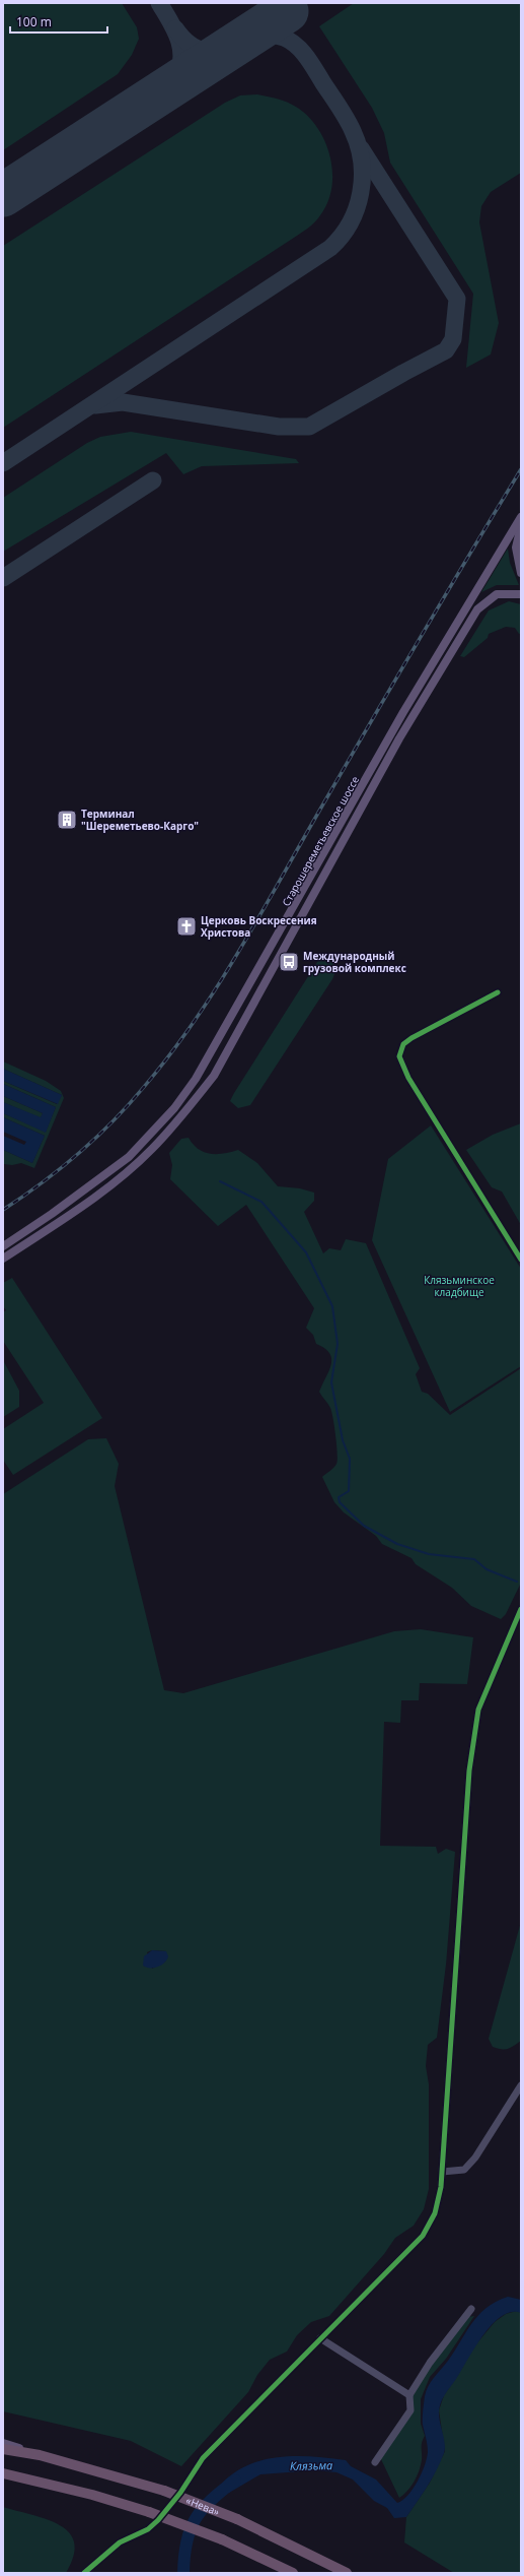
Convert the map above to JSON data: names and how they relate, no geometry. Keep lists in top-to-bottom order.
{
  "streets": {
    "highway": ["«Нева»"],
    "main road": ["Старошереметьевское шоссе"]
  },
  "water": ["Клязьма"],
  "parks": ["Клязьминское кладбище"],
  "places": {
    "building": ["Терминал \"Шереметьево-Карго\""],
    "church": ["Церковь Воскресения Христова"],
    "bus stop": ["Международный грузовой комплекс"]
  },
  "scale_bar": "100 m"
}
